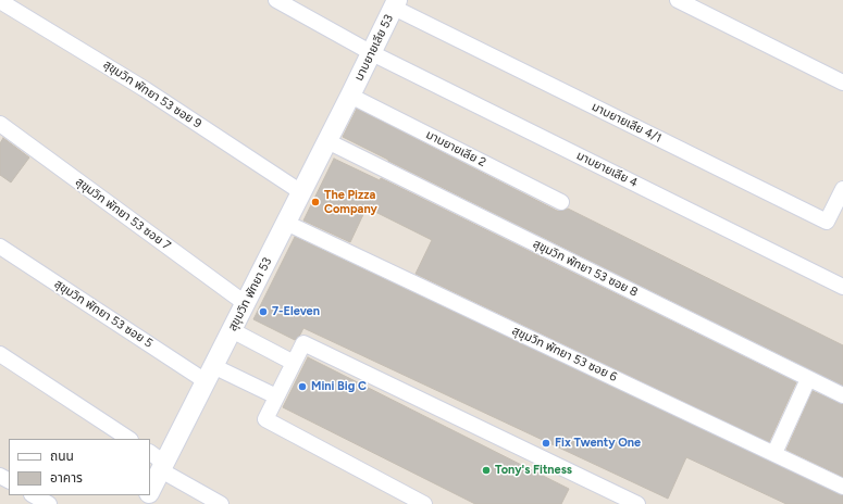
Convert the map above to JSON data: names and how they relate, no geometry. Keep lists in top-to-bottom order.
{
  "streets": {
    "street": [
      "มาบยายเลีย 53",
      "สุขุมวิท พัทยา 53 ซอย 9",
      "มาบยายเลีย 4/1",
      "มาบยายเลีย 2",
      "มาบยายเลีย 4",
      "สุขุมวิท พัทยา 53 ซอย 7",
      "สุขุมวิท พัทยา 53 ซอย 8",
      "สุขุมวิท พัทยา 53",
      "สุขุมวิท พัทยา 53 ซอย 5",
      "สุขุมวิท พัทยา 53 ซอย 6"
    ]
  },
  "crossings": [
    ["มาบยายเลีย 53", "มาบยายเลีย 4/1"],
    ["มาบยายเลีย 53", "มาบยายเลีย 2"],
    ["มาบยายเลีย 53", "มาบยายเลีย 4"],
    ["มาบยายเลีย 53", "สุขุมวิท พัทยา 53"],
    ["สุขุมวิท พัทยา 53 ซอย 9", "สุขุมวิท พัทยา 53"],
    ["มาบยายเลีย 2", "สุขุมวิท พัทยา 53"],
    ["สุขุมวิท พัทยา 53 ซอย 7", "สุขุมวิท พัทยา 53"],
    ["สุขุมวิท พัทยา 53 ซอย 8", "สุขุมวิท พัทยา 53"],
    ["สุขุมวิท พัทยา 53", "สุขุมวิท พัทยา 53 ซอย 5"],
    ["สุขุมวิท พัทยา 53", "สุขุมวิท พัทยา 53 ซอย 6"]
  ],
  "places": [
    "The Pizza Company",
    "7-Eleven",
    "Mini Big C",
    "Fix Twenty One",
    "Tony's Fitness"
  ],
  "legend": ["ถนน", "อาคาร"]
}
